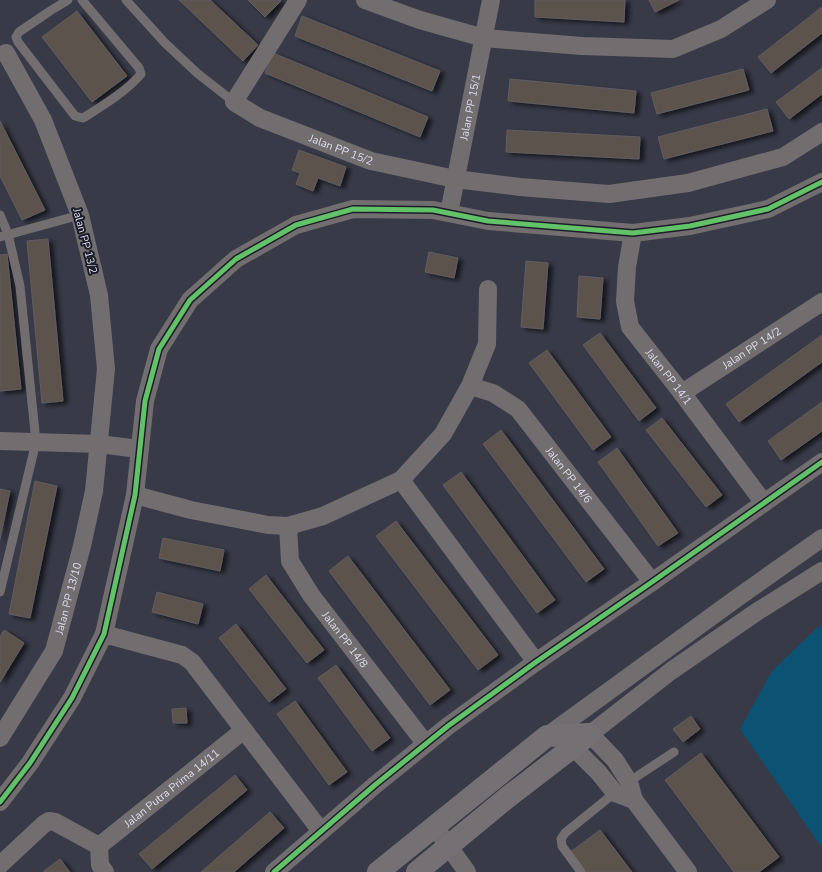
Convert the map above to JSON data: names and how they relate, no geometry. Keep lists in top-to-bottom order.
{
  "streets": {
    "street": [
      "Jalan PP 15/1",
      "Jalan PP 15/2",
      "Jalan PP 13/2",
      "Jalan PP 14/2",
      "Jalan PP 14/1",
      "Jalan PP 14/6",
      "Jalan PP 13/10",
      "Jalan PP 14/8",
      "Jalan Putra Prima 14/11"
    ]
  },
  "crossings": [
    ["Jalan PP 15/1", "Jalan PP 15/2"],
    ["Jalan PP 13/2", "Jalan PP 13/10"],
    ["Jalan PP 14/2", "Jalan PP 14/1"]
  ]
}
